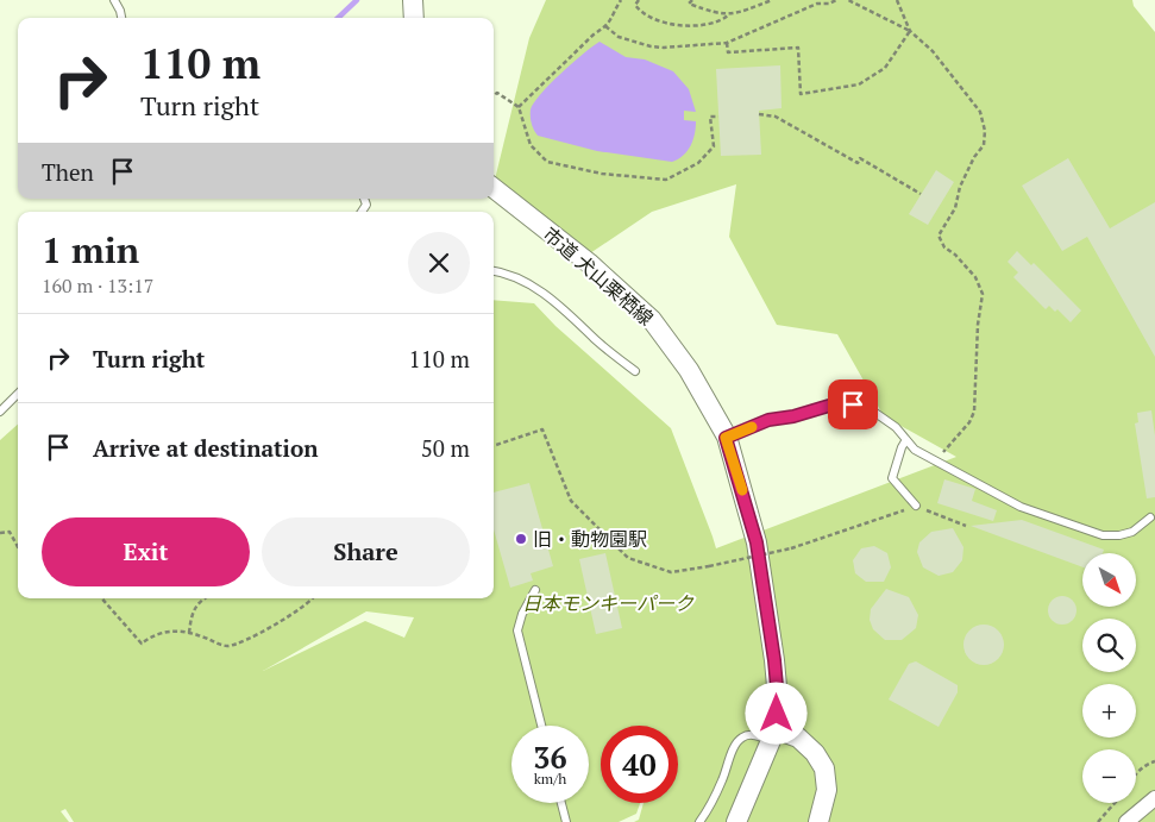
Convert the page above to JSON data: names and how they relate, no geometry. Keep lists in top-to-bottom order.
{
  "streets": {
    "street": ["市道 犬山栗栖線"]
  },
  "parks": ["日本モンキーパーク"],
  "places": ["旧・動物園駅"],
  "north": "bottom right",
  "page": {
    "turn": ["110 m", "Turn right"],
    "then": "Then",
    "heading": ["1 min", "160 m · 13:17"],
    "list": [
      {
        "name": "Turn right",
        "value": "110 m"
      },
      {
        "name": "Arrive at destination",
        "value": "50 m"
      }
    ],
    "buttons": ["Exit", "Share"],
    "map_buttons": ["+", "−"],
    "speed": "36 km/h",
    "limit": "40"
  }
}
